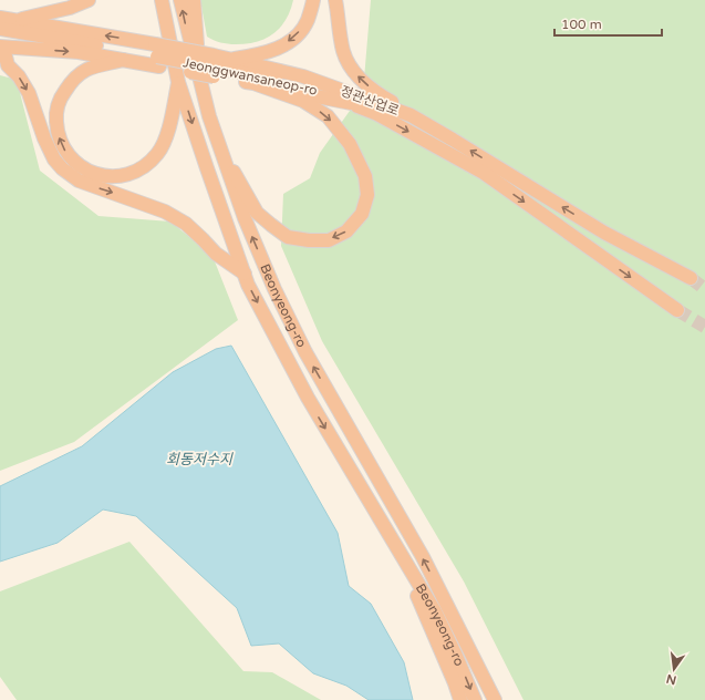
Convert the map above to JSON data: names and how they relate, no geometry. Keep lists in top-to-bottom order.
{
  "streets": {
    "highway": ["Jeonggwansaneop-ro", "정관산업로", "Beonyeong-ro"]
  },
  "crossings": [
    ["Jeonggwansaneop-ro", "정관산업로"]
  ],
  "one_way": ["Jeonggwansaneop-ro", "정관산업로"],
  "water": ["회동저수지"],
  "scale_bar": "100 m",
  "north": "bottom"
}
